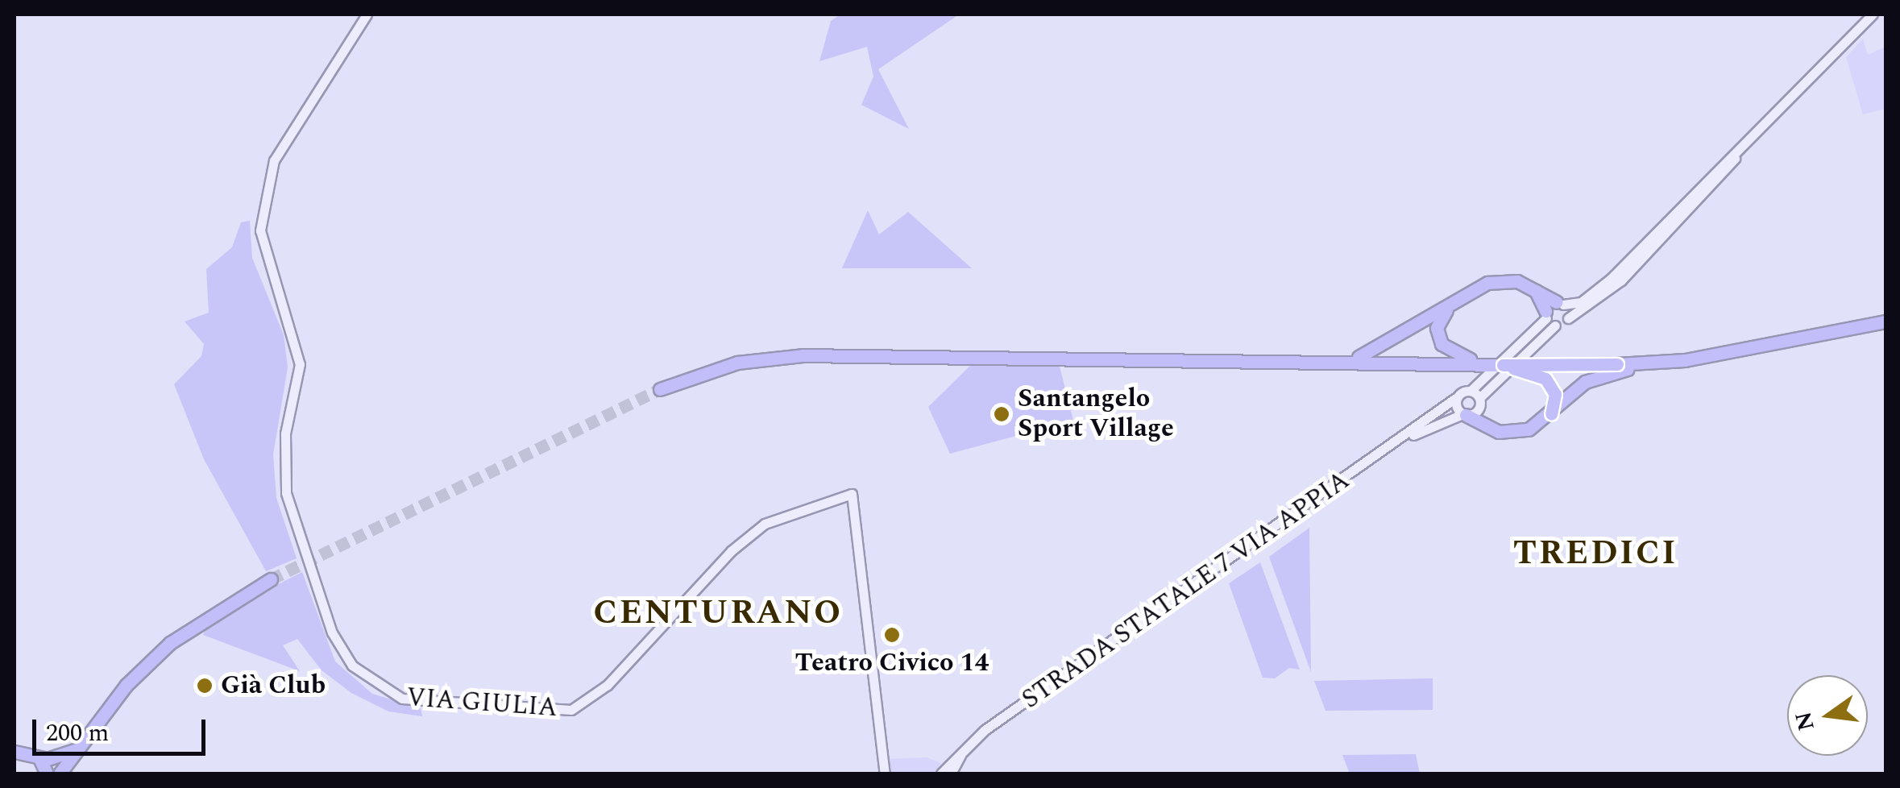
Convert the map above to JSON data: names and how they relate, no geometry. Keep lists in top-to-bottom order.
{
  "streets": {
    "main road": ["STRADA STATALE 7 VIA APPIA", "VIA GIULIA"]
  },
  "districts": ["TREDICI", "CENTURANO"],
  "places": ["Santangelo Sport Village", "Teatro Civico 14", "Già Club"],
  "scale_bar": "200 m",
  "north": "left"
}
